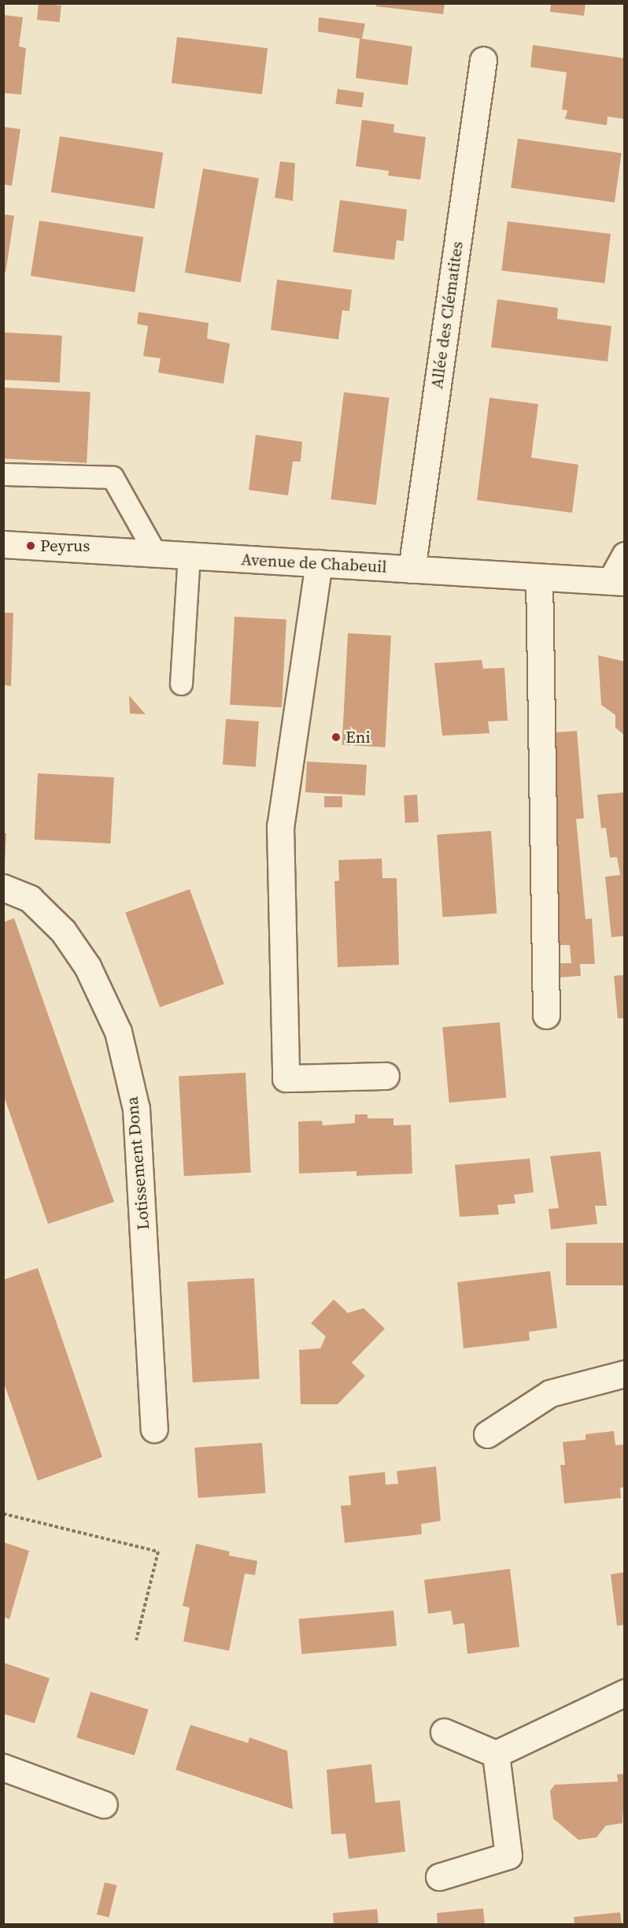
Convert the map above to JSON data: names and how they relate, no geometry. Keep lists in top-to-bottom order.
{
  "streets": {
    "street": ["Allée des Clématites", "Avenue de Chabeuil", "Lotissement Dona"]
  },
  "crossings": [
    ["Allée des Clématites", "Avenue de Chabeuil"]
  ],
  "places": ["Peyrus", "Eni"]
}
